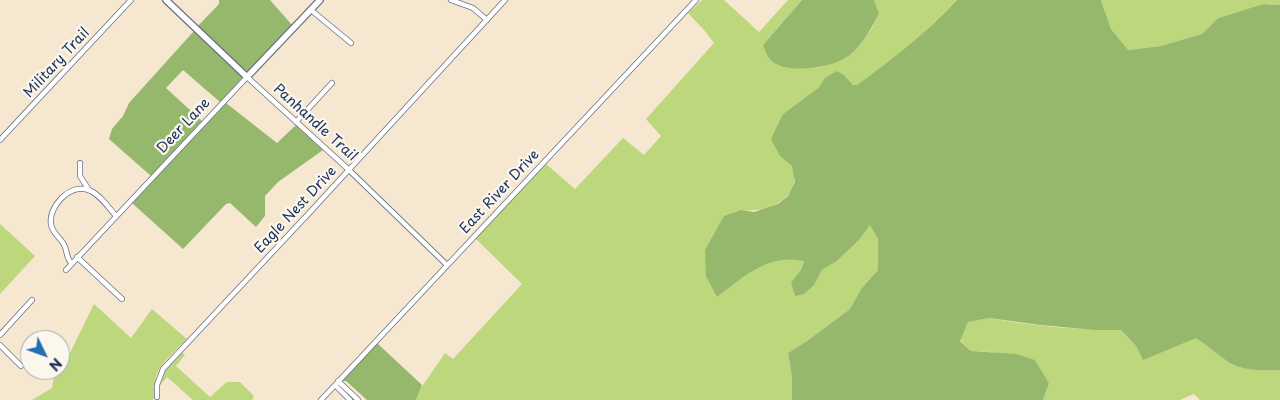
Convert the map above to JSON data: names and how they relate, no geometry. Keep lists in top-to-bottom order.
{
  "streets": {
    "street": [
      "Military Trail",
      "Panhandle Trail",
      "Deer Lane",
      "East River Drive",
      "Eagle Nest Drive"
    ]
  },
  "crossings": [
    ["Panhandle Trail", "Deer Lane"],
    ["Panhandle Trail", "East River Drive"],
    ["Panhandle Trail", "Eagle Nest Drive"]
  ],
  "north": "bottom right"
}
